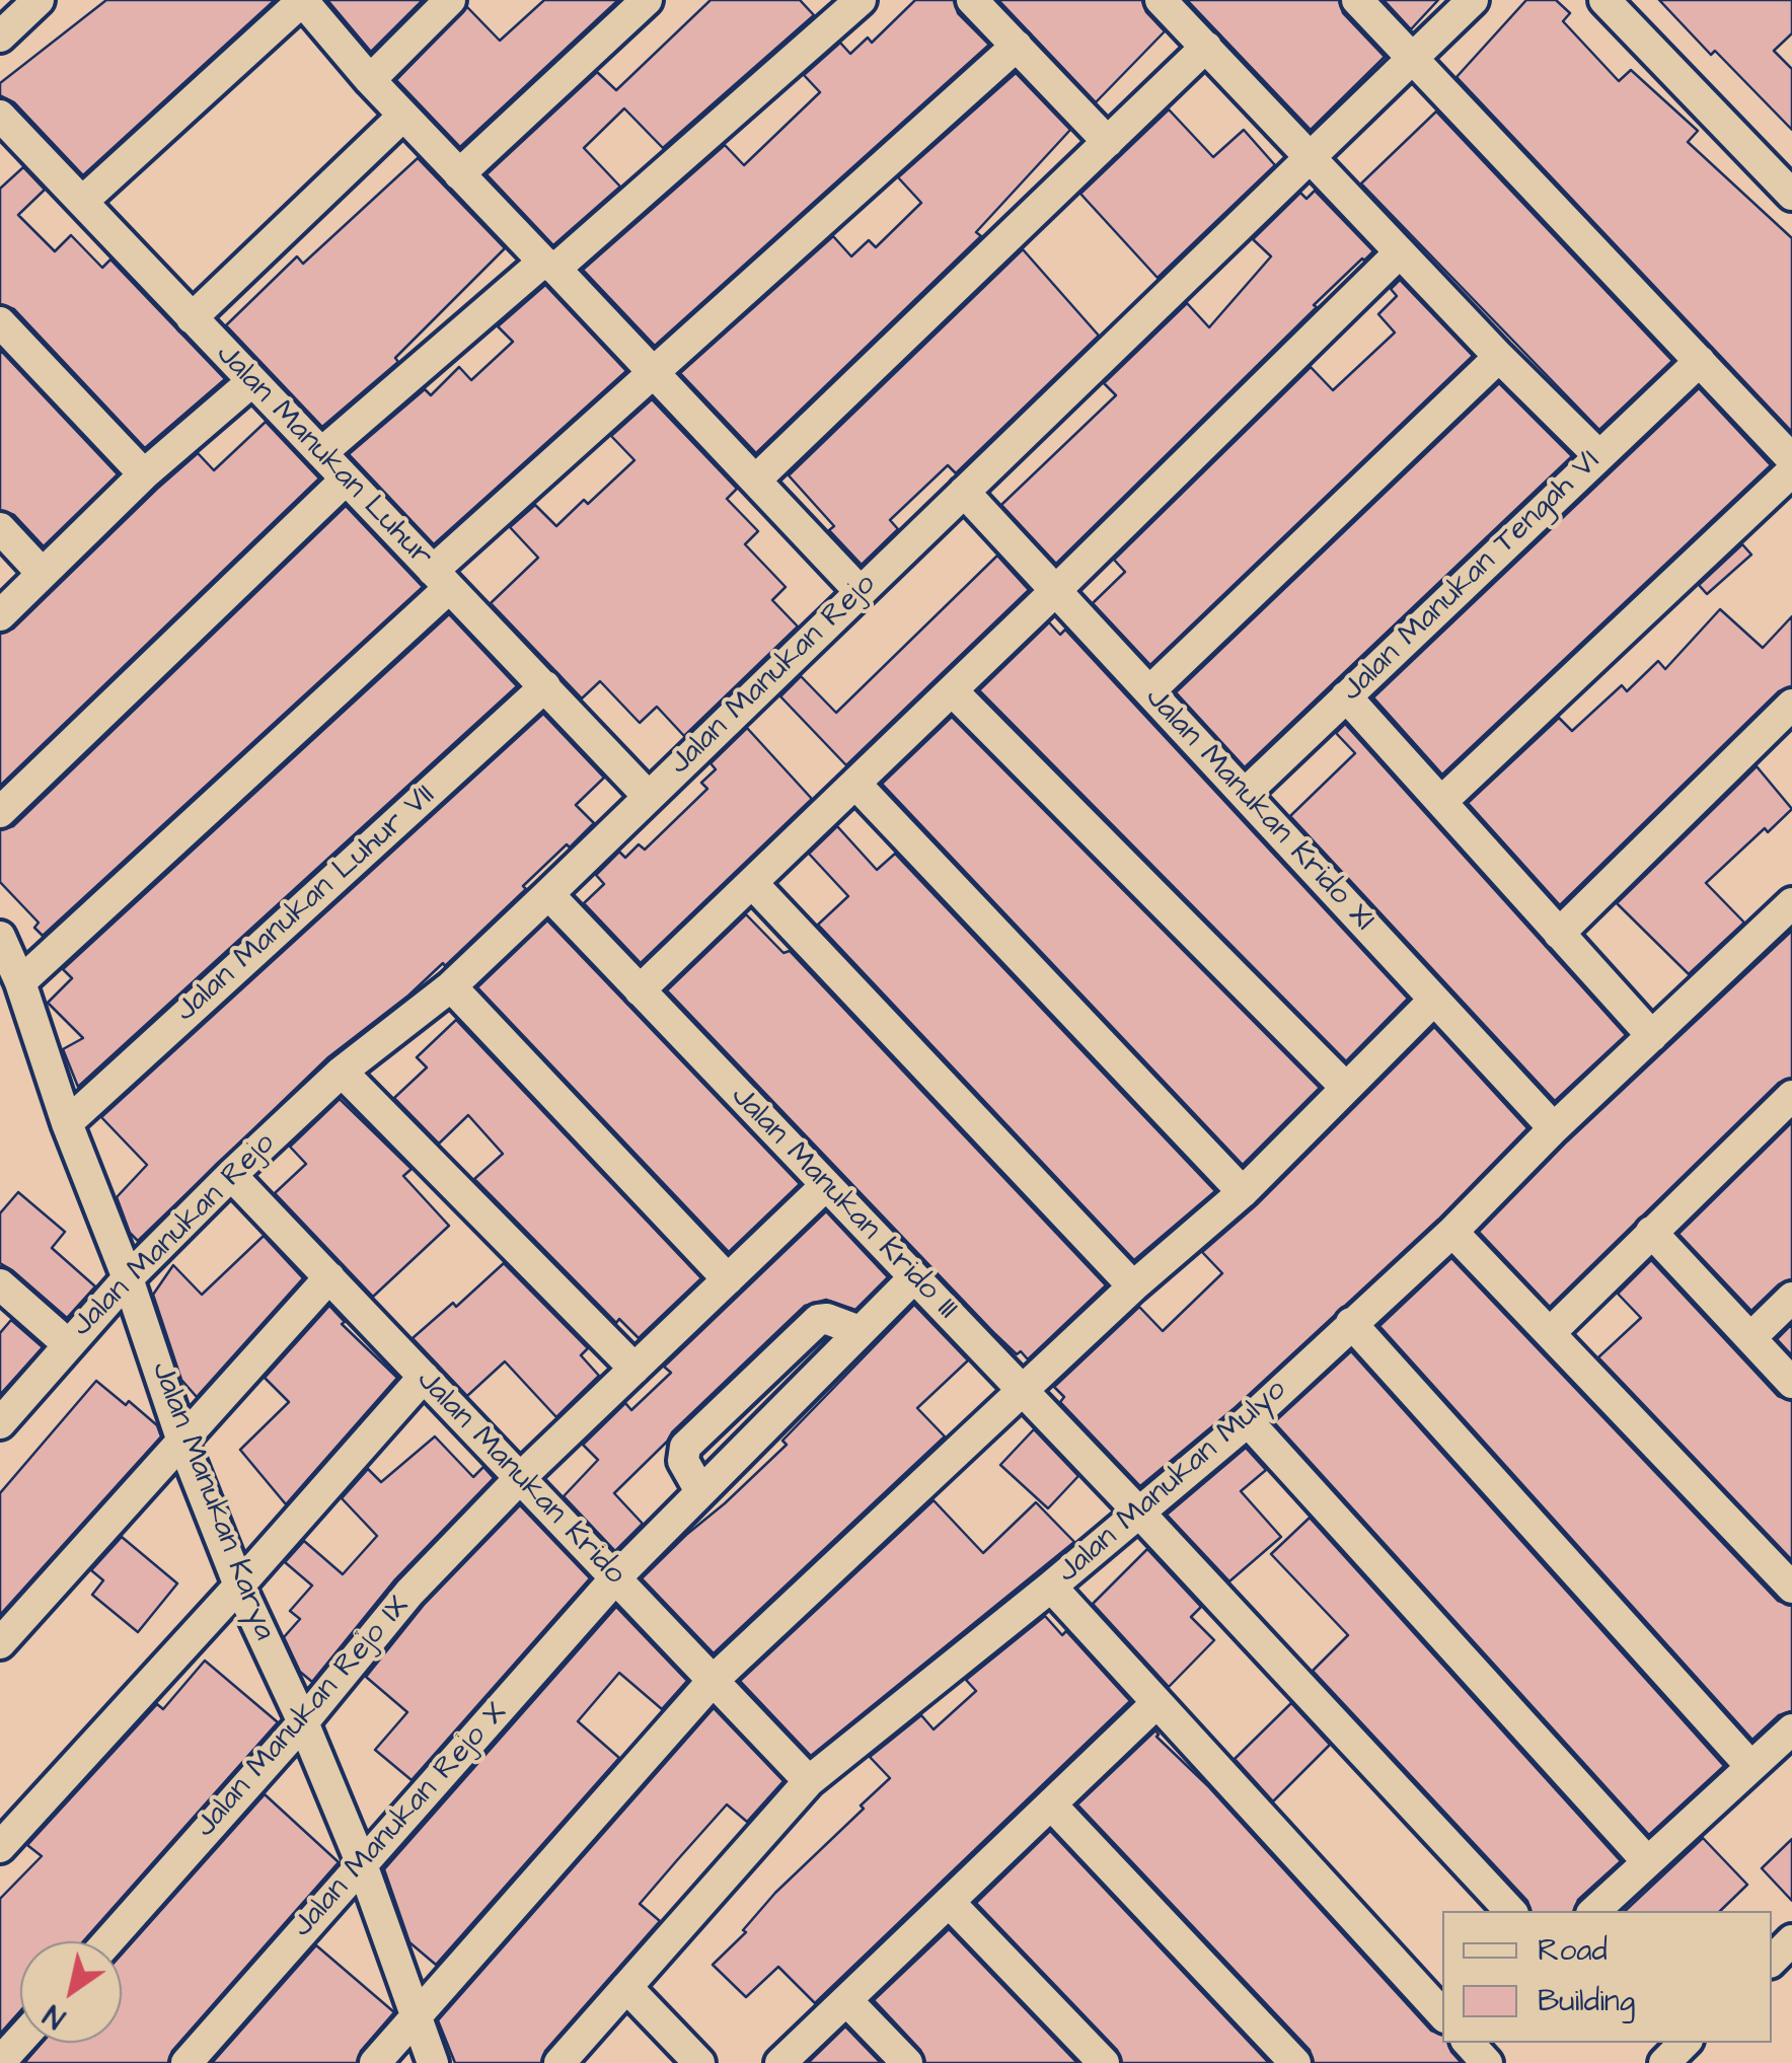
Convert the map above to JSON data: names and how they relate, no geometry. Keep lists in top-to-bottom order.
{
  "streets": {
    "street": [
      "Jalan Manukan Luhur",
      "Jalan Manukan Tengah VI",
      "Jalan Manukan Rejo",
      "Jalan Manukan Krido XI",
      "Jalan Manukan Luhur VII",
      "Jalan Manukan Krido III",
      "Jalan Manukan Krido",
      "Jalan Manukan Mulyo",
      "Jalan Manukan Karya",
      "Jalan Manukan Rejo IX",
      "Jalan Manukan Rejo X"
    ]
  },
  "crossings": [
    ["Jalan Manukan Luhur", "Jalan Manukan Rejo"],
    ["Jalan Manukan Luhur", "Jalan Manukan Luhur VII"],
    ["Jalan Manukan Tengah VI", "Jalan Manukan Krido XI"],
    ["Jalan Manukan Rejo", "Jalan Manukan Krido XI"],
    ["Jalan Manukan Rejo", "Jalan Manukan Krido III"],
    ["Jalan Manukan Rejo", "Jalan Manukan Krido"],
    ["Jalan Manukan Rejo", "Jalan Manukan Karya"],
    ["Jalan Manukan Krido XI", "Jalan Manukan Mulyo"],
    ["Jalan Manukan Luhur VII", "Jalan Manukan Karya"],
    ["Jalan Manukan Krido III", "Jalan Manukan Mulyo"],
    ["Jalan Manukan Krido III", "Jalan Manukan Rejo IX"],
    ["Jalan Manukan Krido III", "Jalan Manukan Rejo X"],
    ["Jalan Manukan Krido", "Jalan Manukan Mulyo"],
    ["Jalan Manukan Krido", "Jalan Manukan Rejo IX"],
    ["Jalan Manukan Krido", "Jalan Manukan Rejo X"],
    ["Jalan Manukan Karya", "Jalan Manukan Rejo IX"],
    ["Jalan Manukan Karya", "Jalan Manukan Rejo X"]
  ],
  "legend": ["Road", "Building"],
  "north": "bottom left"
}
